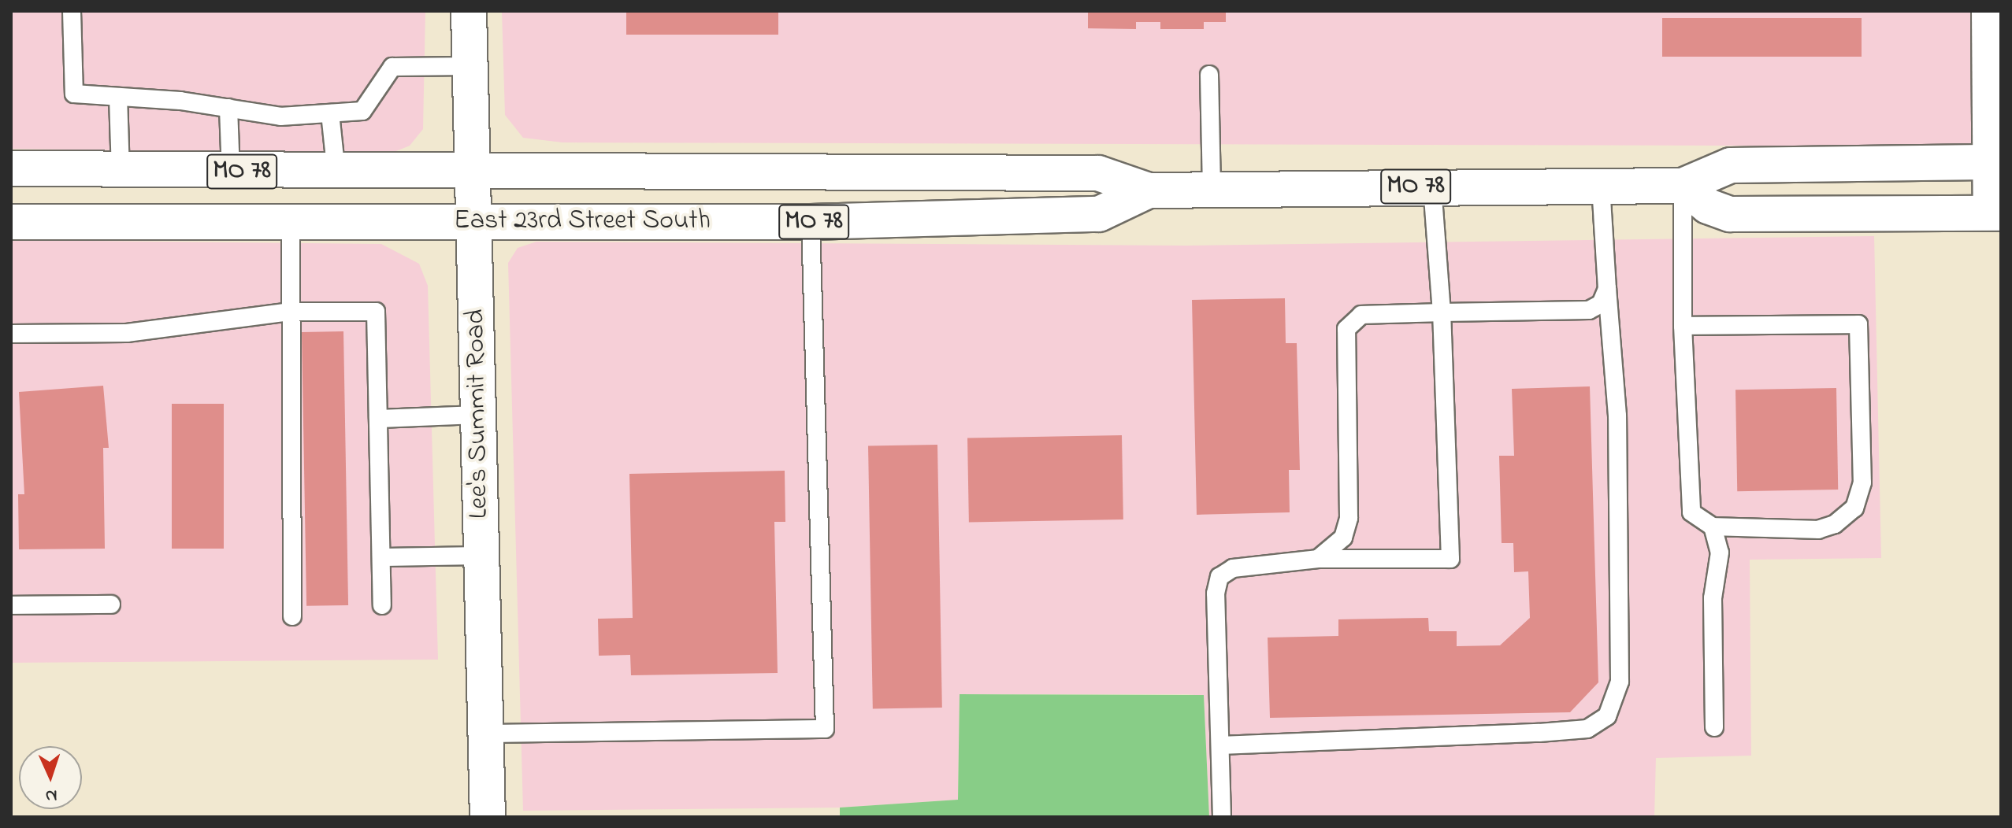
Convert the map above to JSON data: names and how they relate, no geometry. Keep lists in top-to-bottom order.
{
  "streets": {
    "main road": ["MO 78", "East 23rd Street South", "Lee's Summit Road"]
  },
  "crossings": [
    ["East 23rd Street South", "Lee's Summit Road"]
  ],
  "north": "bottom"
}
